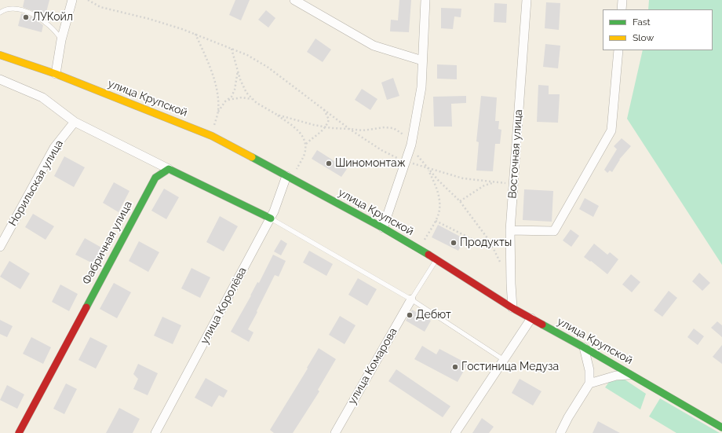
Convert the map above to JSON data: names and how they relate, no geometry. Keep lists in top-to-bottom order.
{
  "streets": {
    "main road": ["улица Крупской", "Фабричная улица"],
    "street": [
      "Восточная улица",
      "Норильская улица",
      "улица Королёва",
      "улица Комарова"
    ]
  },
  "crossings": [
    ["улица Крупской", "Восточная улица"],
    ["улица Крупской", "улица Королёва"]
  ],
  "places": [
    "ЛУКойл",
    "Шиномонтаж",
    "Продукты",
    "Дебют",
    "Гостиница Медуза"
  ],
  "legend": ["Fast", "Slow"]
}
